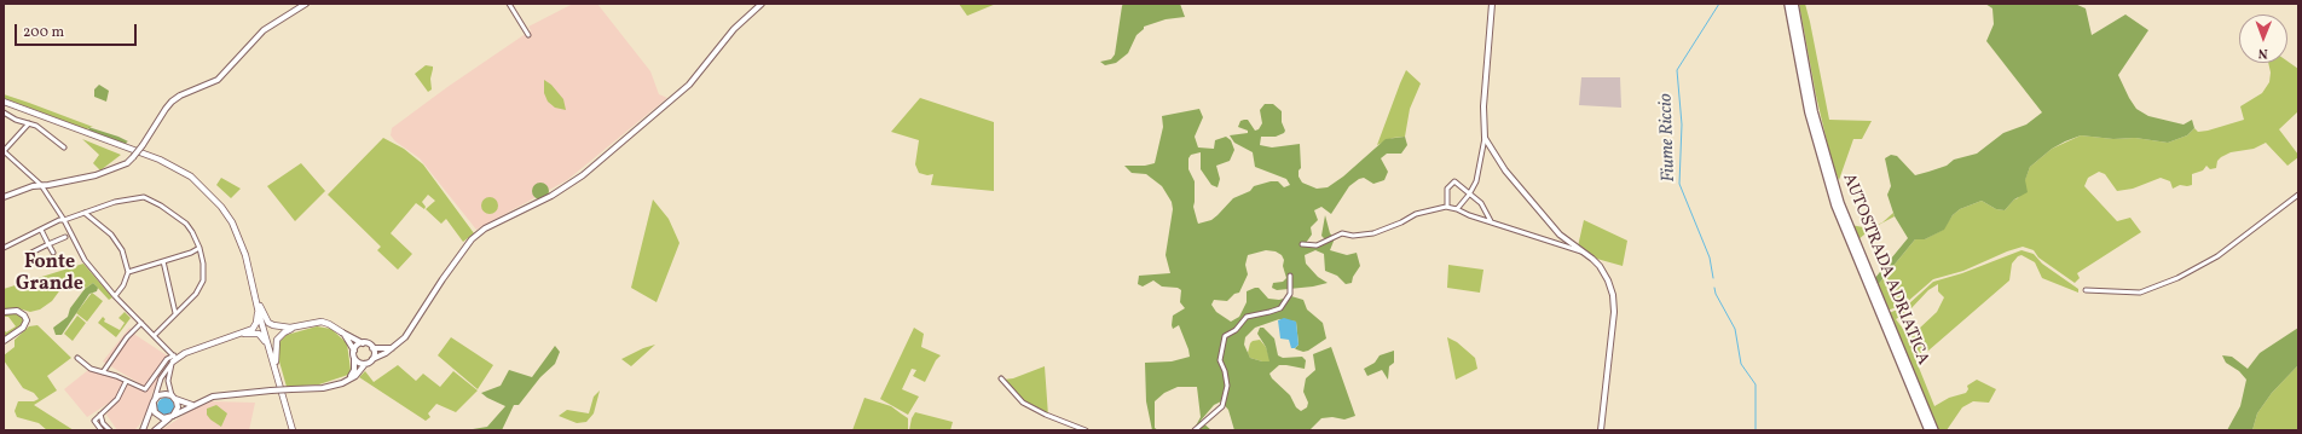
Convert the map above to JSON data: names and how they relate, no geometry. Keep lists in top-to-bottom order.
{
  "streets": {
    "highway": ["AUTOSTRADA ADRIATICA"]
  },
  "districts": ["Fonte Grande"],
  "water": ["Fiume Riccio"],
  "scale_bar": "200 m",
  "north": "bottom"
}
